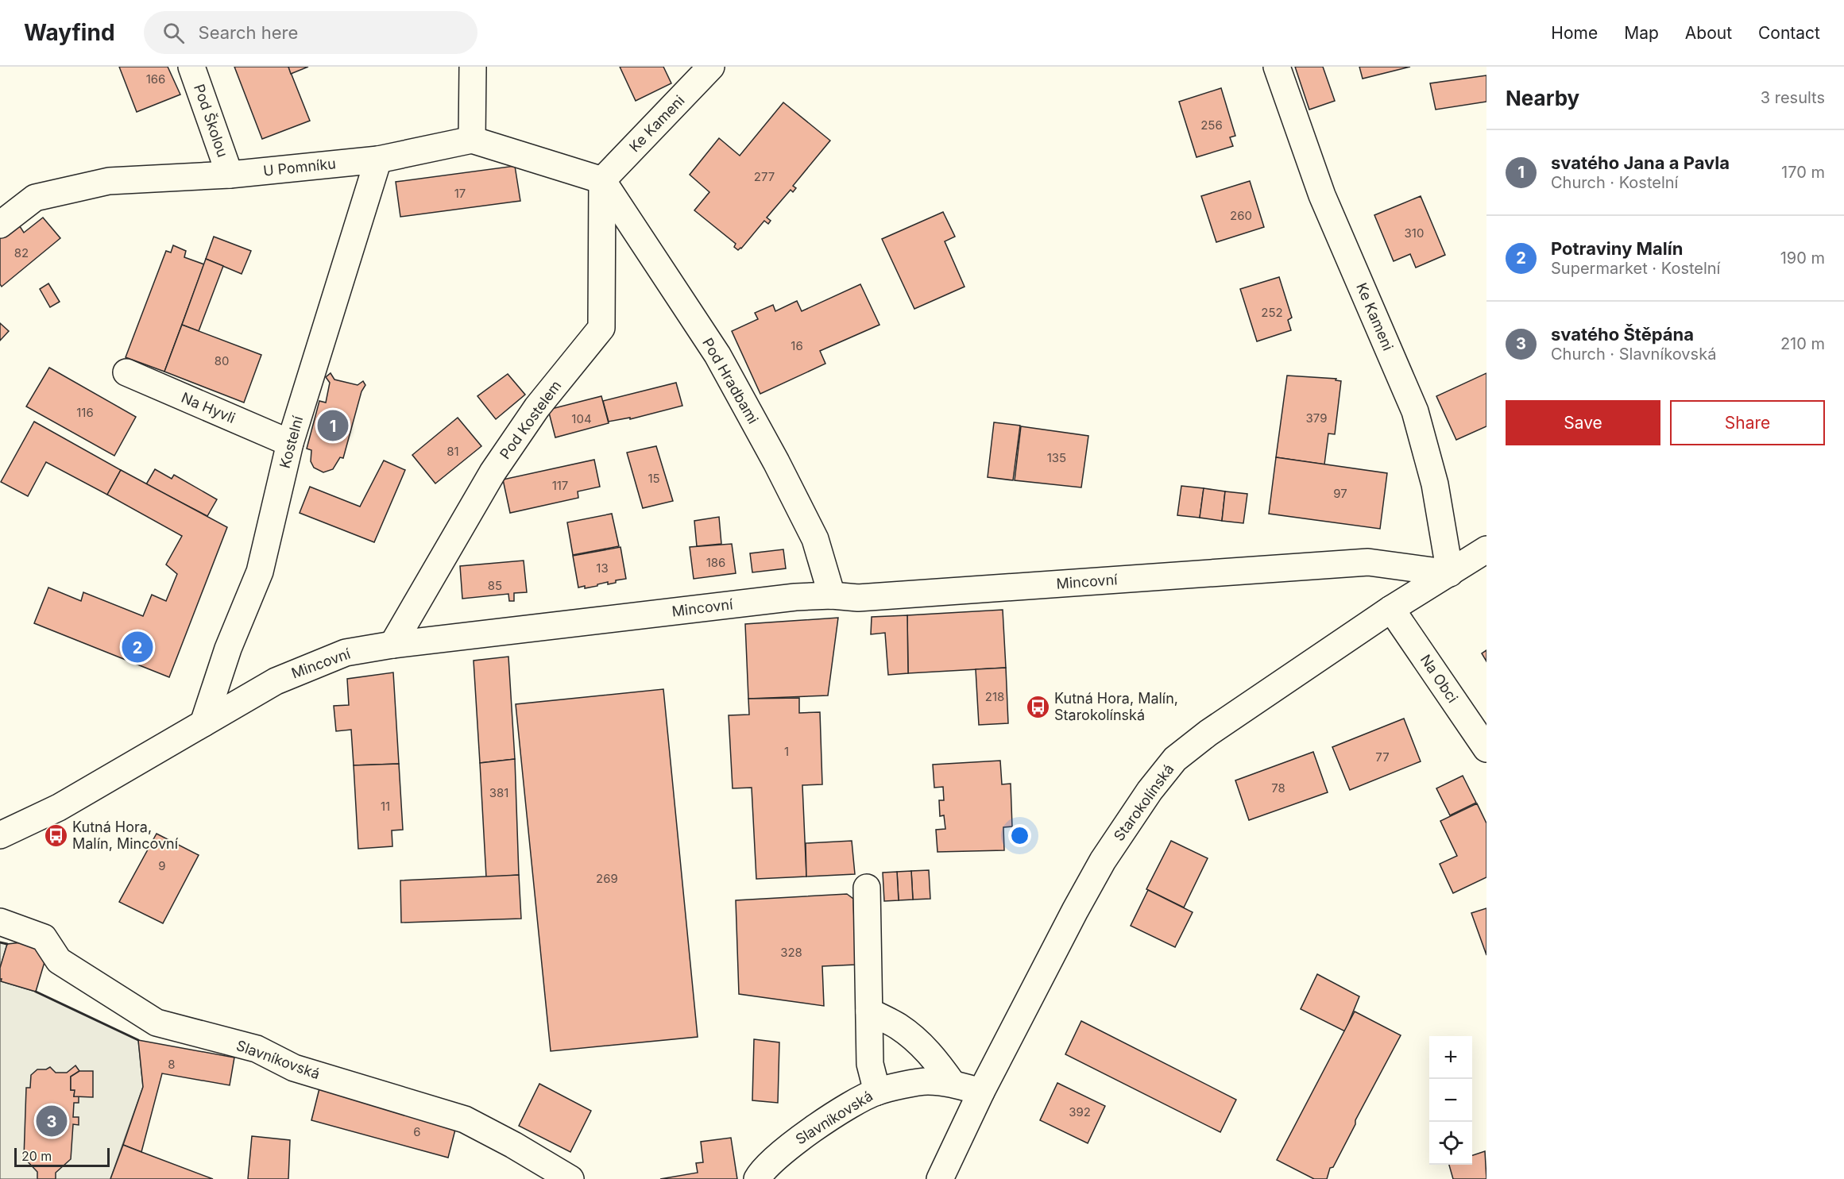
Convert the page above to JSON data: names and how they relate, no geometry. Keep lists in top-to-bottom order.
{
  "streets": {
    "street": [
      "Pod Školou",
      "Ke Kameni",
      "U Pomníku",
      "Pod Hradbami",
      "Na Hyvli",
      "Pod Kostelem",
      "Kostelní",
      "Mincovní",
      "Na Obci",
      "Starokolínská",
      "Slavníkovská"
    ]
  },
  "crossings": [
    ["Pod Školou", "U Pomníku"],
    ["Ke Kameni", "U Pomníku"],
    ["Ke Kameni", "Pod Hradbami"],
    ["Ke Kameni", "Pod Kostelem"],
    ["Ke Kameni", "Mincovní"],
    ["Ke Kameni", "Starokolínská"],
    ["U Pomníku", "Pod Hradbami"],
    ["U Pomníku", "Pod Kostelem"],
    ["U Pomníku", "Kostelní"],
    ["Pod Hradbami", "Pod Kostelem"],
    ["Pod Hradbami", "Mincovní"],
    ["Na Hyvli", "Kostelní"],
    ["Pod Kostelem", "Mincovní"],
    ["Kostelní", "Mincovní"],
    ["Mincovní", "Starokolínská"],
    ["Na Obci", "Starokolínská"],
    ["Starokolínská", "Slavníkovská"]
  ],
  "places": {
    "bus stop": ["Kutná Hora, Malín, Starokolínská", "Kutná Hora, Malín, Mincovní"]
  },
  "house_numbers": [
    "166",
    "256",
    "277",
    "17",
    "260",
    "310",
    "82",
    "252",
    "16",
    "80",
    "116",
    "379",
    "104",
    "81",
    "135",
    "15",
    "117",
    "97",
    "186",
    "13",
    "85",
    "218",
    "1",
    "77",
    "78",
    "381",
    "11",
    "9",
    "269",
    "328",
    "8",
    "392",
    "6"
  ],
  "scale_bar": "20 m",
  "page": {
    "header": "Wayfind",
    "search": "Search here",
    "nav": [
      "Home",
      "Map",
      "About",
      "Contact"
    ],
    "heading": ["Nearby", "3 results"],
    "list": [
      {
        "mark": "1",
        "name": "svatého Jana a Pavla",
        "note": "Church · Kostelní",
        "value": "170 m"
      },
      {
        "mark": "2",
        "name": "Potraviny Malín",
        "note": "Supermarket · Kostelní",
        "value": "190 m"
      },
      {
        "mark": "3",
        "name": "svatého Štěpána",
        "note": "Church · Slavníkovská",
        "value": "210 m"
      }
    ],
    "buttons": ["Save", "Share"],
    "pins": ["1", "2", "3"],
    "map_buttons": ["+", "−"],
    "scale": "20 m"
  }
}
